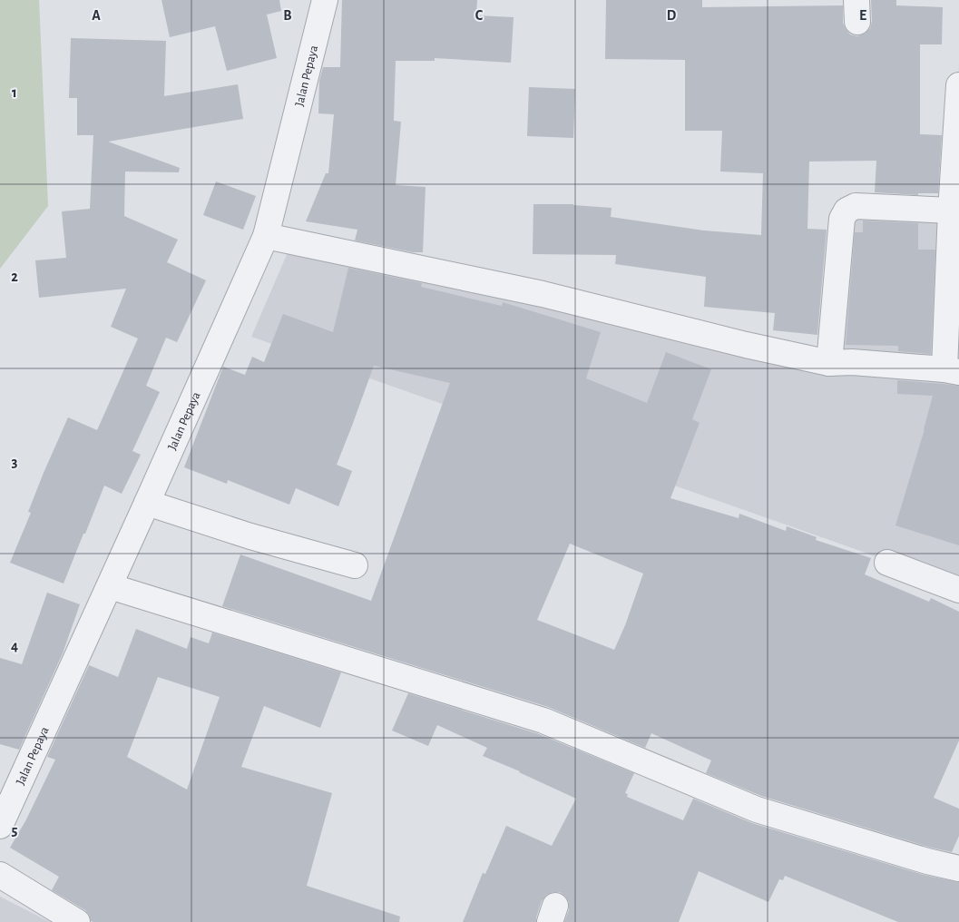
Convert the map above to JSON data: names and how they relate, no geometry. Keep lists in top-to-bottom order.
{
  "streets": {
    "street": ["Jalan Pepaya"]
  },
  "grid": {
    "columns": [
      "A",
      "B",
      "C",
      "D",
      "E"
    ],
    "rows": [
      "1",
      "2",
      "3",
      "4",
      "5"
    ]
  }
}
